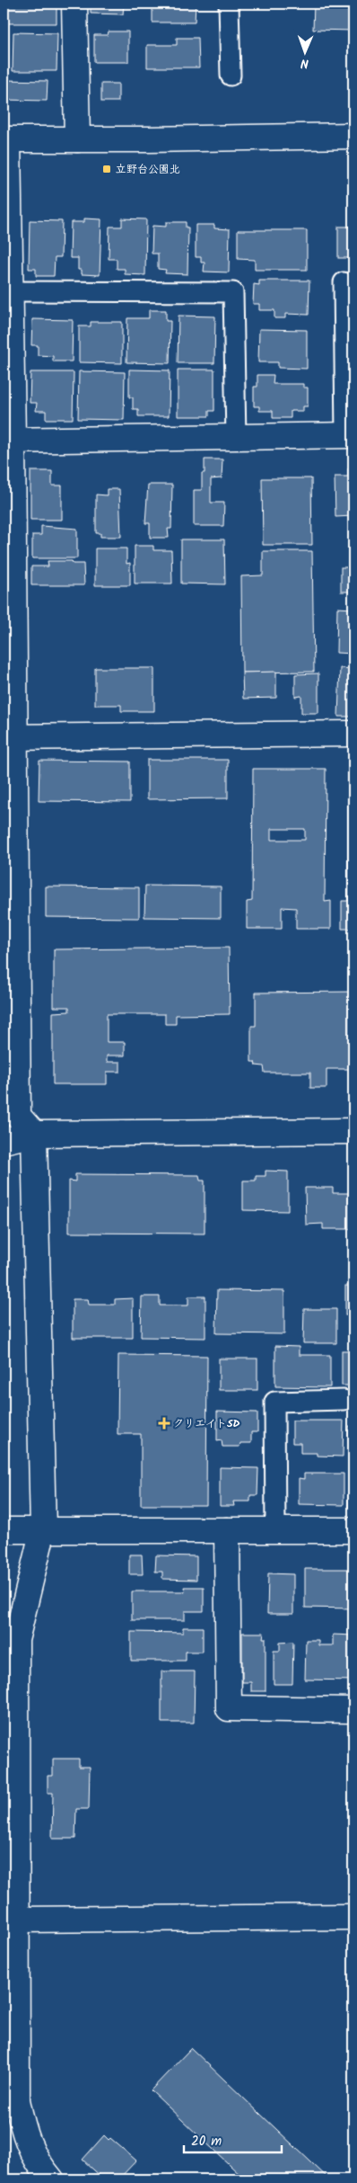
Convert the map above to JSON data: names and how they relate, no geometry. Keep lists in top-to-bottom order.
{
  "places": {
    "transit": ["立野台公園北"],
    "health": ["クリエイトSD"]
  },
  "scale_bar": "20 m",
  "north": "bottom"
}
